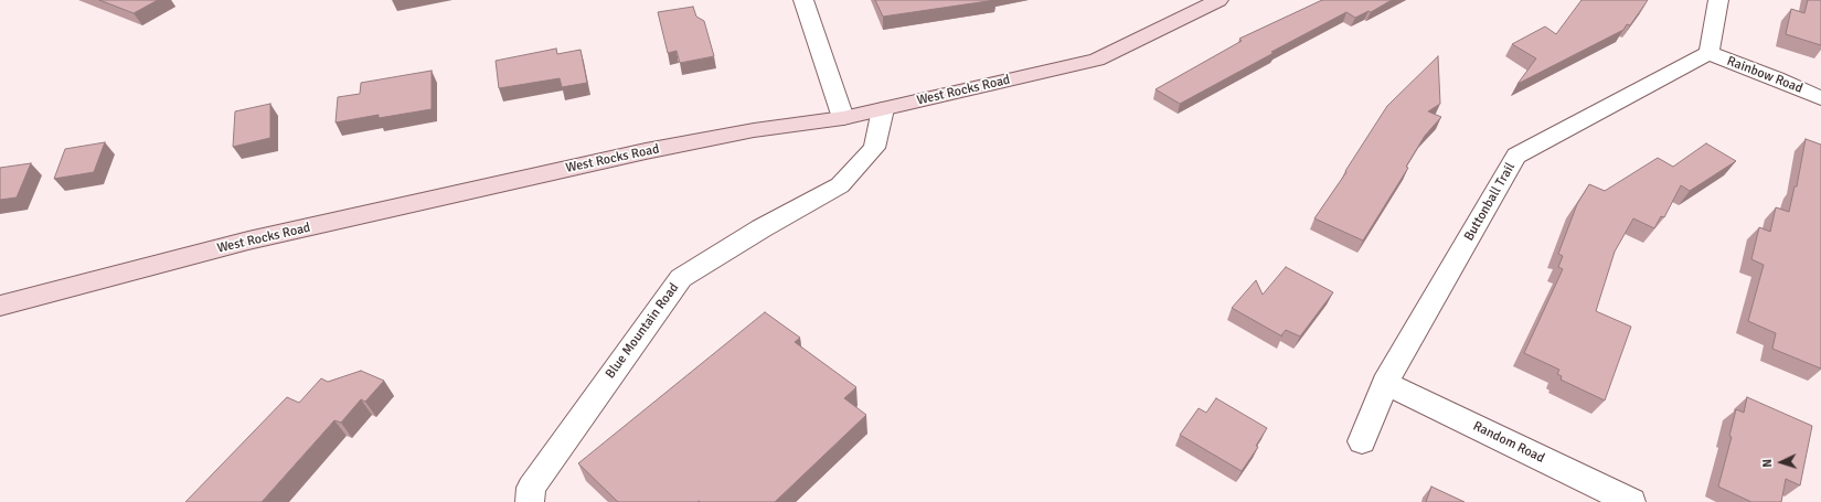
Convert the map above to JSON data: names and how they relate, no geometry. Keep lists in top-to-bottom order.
{
  "streets": {
    "main road": ["West Rocks Road"],
    "street": [
      "Rainbow Road",
      "Buttonball Trail",
      "Blue Mountain Road",
      "Random Road"
    ]
  },
  "crossings": [
    ["Rainbow Road", "Buttonball Trail"],
    ["West Rocks Road", "Blue Mountain Road"],
    ["Buttonball Trail", "Random Road"]
  ],
  "north": "left"
}
